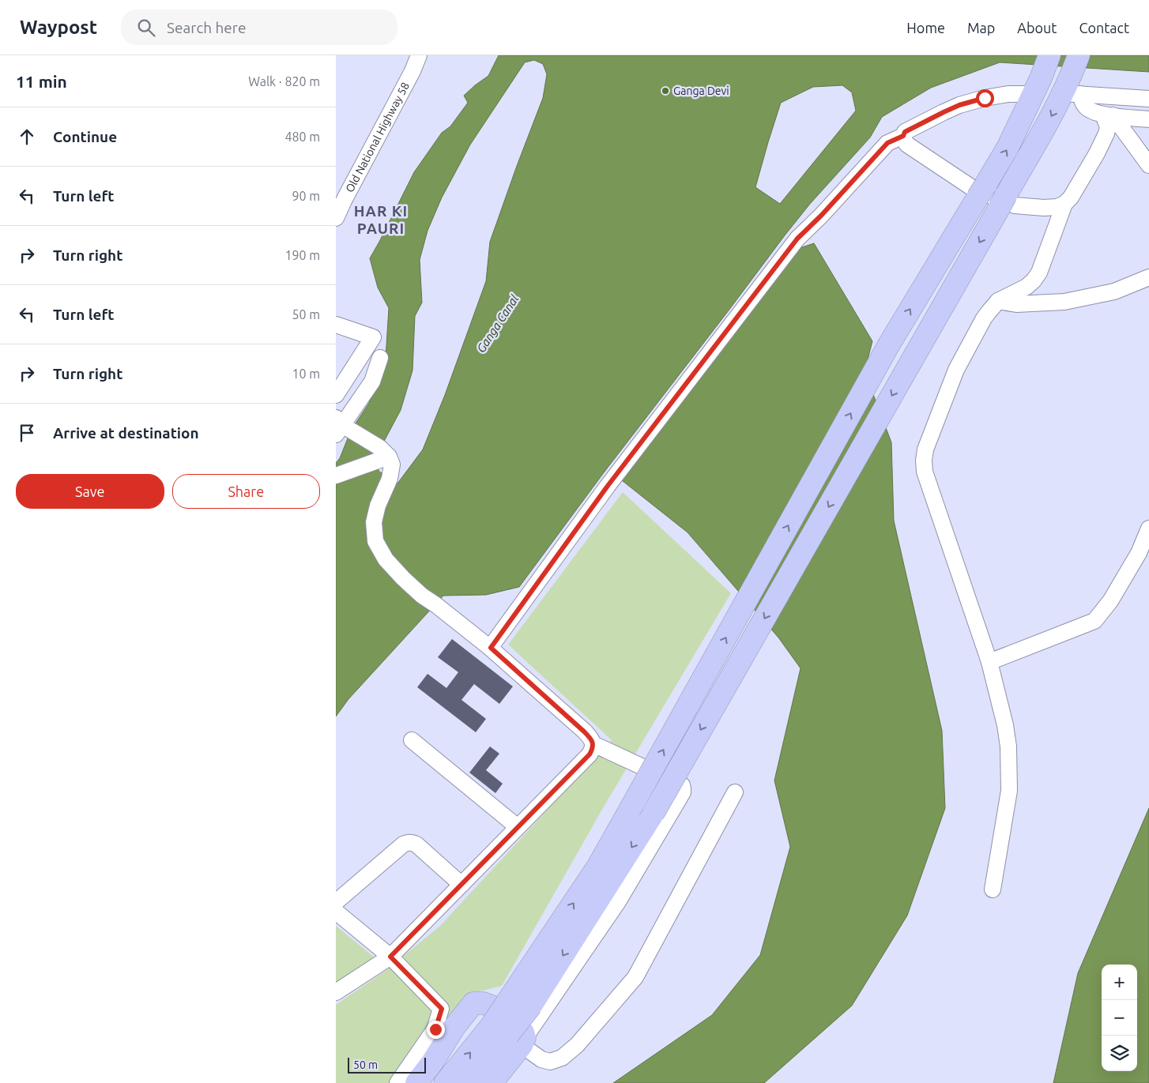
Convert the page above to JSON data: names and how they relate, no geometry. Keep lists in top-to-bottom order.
{
  "streets": {
    "street": ["Old National Highway 58"]
  },
  "districts": ["HAR KI PAURI"],
  "water": ["Ganga Canal"],
  "places": ["Ganga Devi"],
  "scale_bar": "50 m",
  "page": {
    "header": "Waypost",
    "search": "Search here",
    "nav": [
      "Home",
      "Map",
      "About",
      "Contact"
    ],
    "heading": ["11 min", "Walk · 820 m"],
    "list": [
      ["Continue", "480 m"],
      ["Turn left", "90 m"],
      ["Turn right", "190 m"],
      ["Turn left", "50 m"],
      ["Turn right", "10 m"],
      "Arrive at destination"
    ],
    "buttons": ["Save", "Share"],
    "map_buttons": ["+", "−"],
    "scale": "50 m"
  }
}
